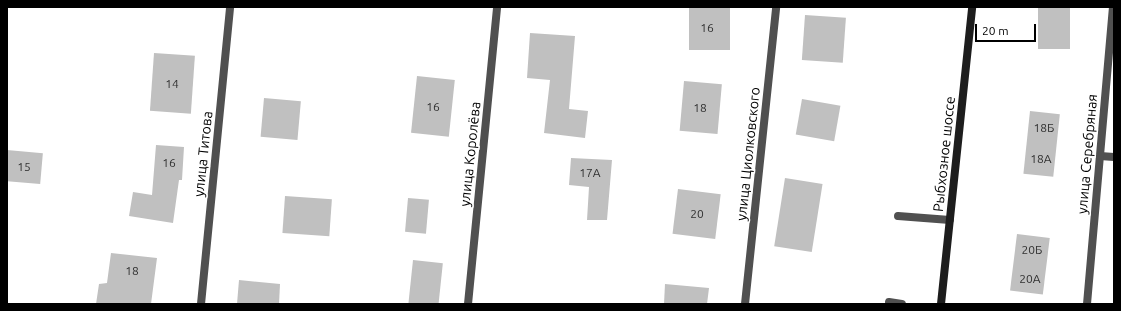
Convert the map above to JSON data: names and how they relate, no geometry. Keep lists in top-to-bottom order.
{
  "streets": {
    "street": [
      "улица Титова",
      "улица Королёва",
      "улица Циолковского",
      "Рыбхозное шоссе",
      "улица Серебряная"
    ]
  },
  "house_numbers": [
    "16",
    "14",
    "16",
    "18",
    "18Б",
    "18А",
    "16",
    "15",
    "17А",
    "20",
    "20Б",
    "18",
    "20А"
  ],
  "scale_bar": "20 m"
}
